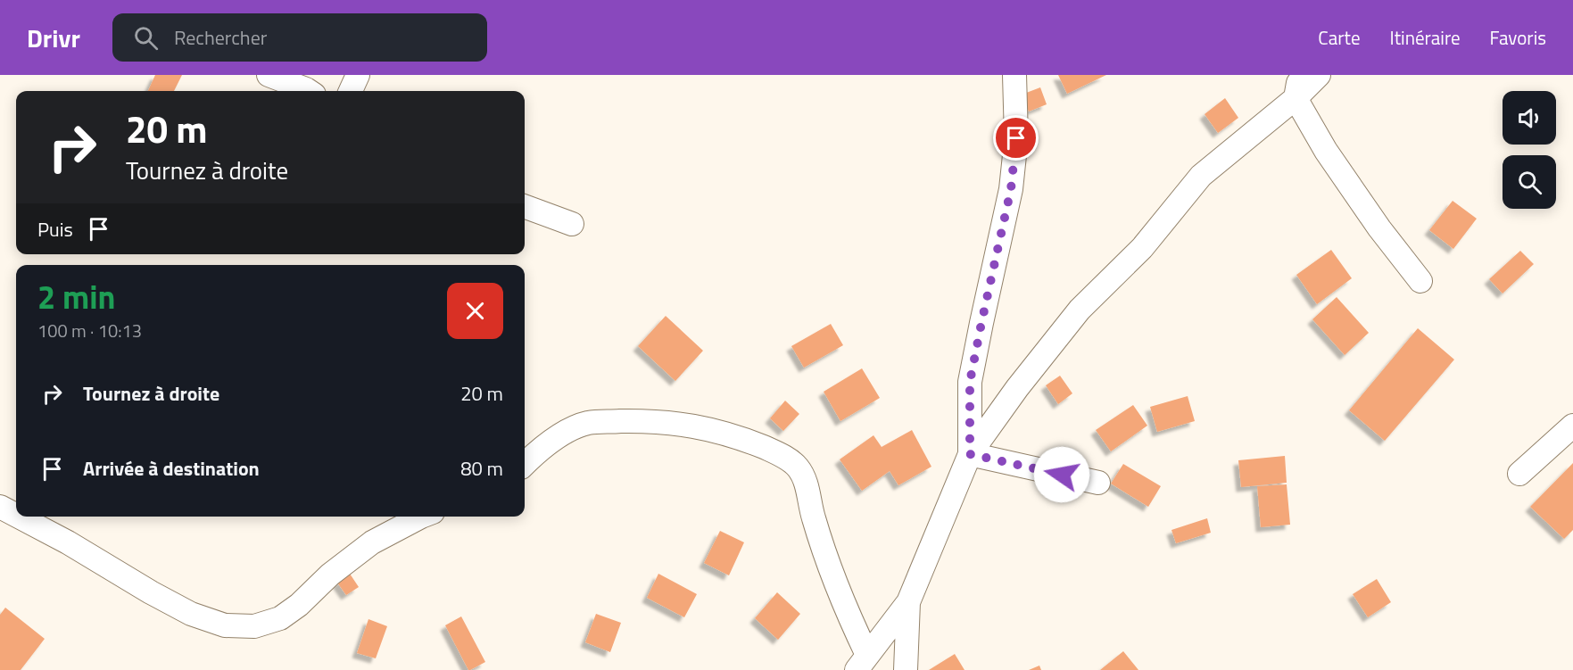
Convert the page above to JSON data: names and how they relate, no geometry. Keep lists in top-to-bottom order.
{
  "page": {
    "header": "Drivr",
    "search": "Rechercher",
    "nav": ["Carte", "Itinéraire", "Favoris"],
    "turn": ["20 m", "Tournez à droite"],
    "then": "Puis",
    "heading": ["2 min", "100 m · 10:13"],
    "list": [
      {
        "name": "Tournez à droite",
        "value": "20 m"
      },
      {
        "name": "Arrivée à destination",
        "value": "80 m"
      }
    ]
  }
}
